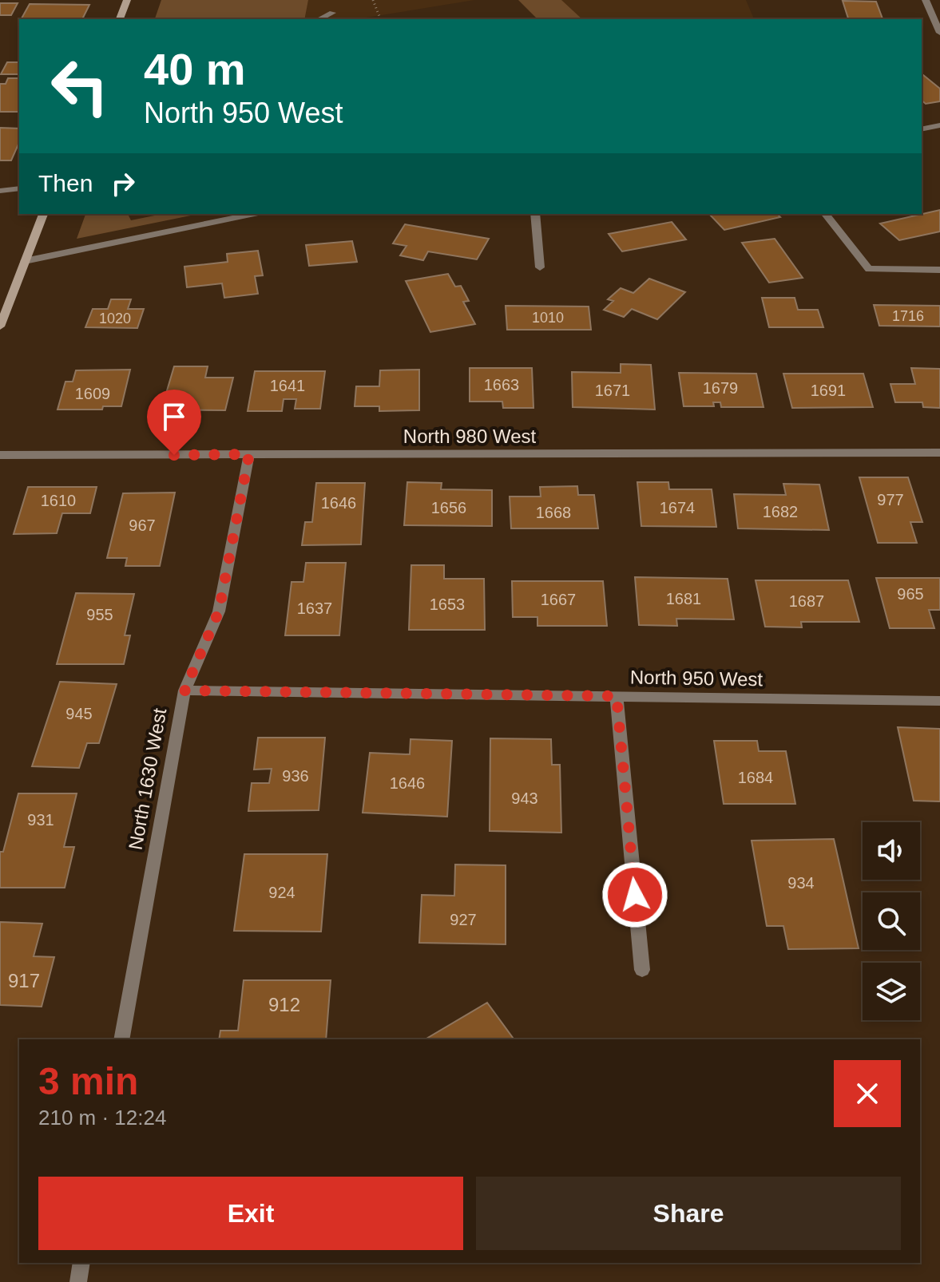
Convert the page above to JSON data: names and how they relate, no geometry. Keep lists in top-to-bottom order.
{
  "streets": {
    "street": ["North 980 West", "North 950 West", "North 1630 West"]
  },
  "crossings": [
    ["North 980 West", "North 1630 West"],
    ["North 950 West", "North 1630 West"]
  ],
  "house_numbers": [
    "1716",
    "1010",
    "1020",
    "1663",
    "1641",
    "1679",
    "1671",
    "1691",
    "1609",
    "977",
    "1610",
    "1646",
    "1656",
    "1674",
    "1682",
    "1668",
    "967",
    "965",
    "1681",
    "1667",
    "1687",
    "1653",
    "1637",
    "955",
    "945",
    "936",
    "1684",
    "1646",
    "943",
    "931",
    "934",
    "924",
    "927",
    "917",
    "912"
  ],
  "page": {
    "turn": ["40 m", "North 950 West"],
    "then": "Then",
    "heading": ["3 min", "210 m · 12:24"],
    "buttons": ["Exit", "Share"]
  }
}
